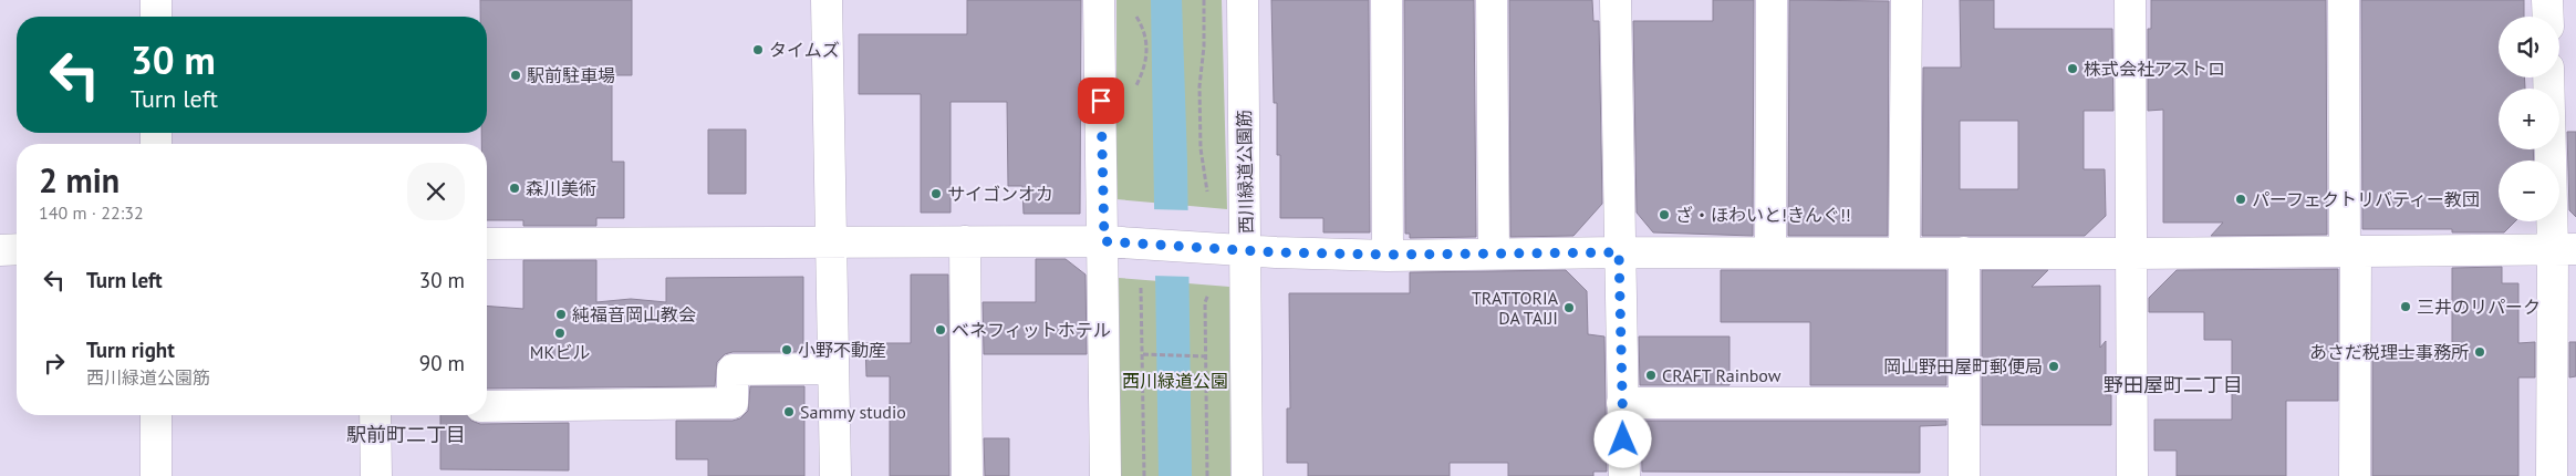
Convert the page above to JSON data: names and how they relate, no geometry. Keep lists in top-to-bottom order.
{
  "streets": {
    "street": ["西川緑道公園筋"]
  },
  "districts": ["野田屋町二丁目", "駅前町二丁目"],
  "parks": ["西川緑道公園"],
  "places": [
    "タイムズ",
    "株式会社アストロ",
    "駅前駐車場",
    "森川美術",
    "サイゴンオカ",
    "パーフェクトリバティー教団",
    "ざ・ほわいと!きんぐ!!",
    "三井のリパーク",
    "TRATTORIA DA TAIJI",
    "純福音岡山教会",
    "ベネフィットホテル",
    "MKビル",
    "小野不動産",
    "あさだ税理士事務所",
    "岡山野田屋町郵便局",
    "CRAFT Rainbow",
    "Sammy studio"
  ],
  "page": {
    "map_buttons": ["+", "−"],
    "turn": ["30 m", "Turn left"],
    "heading": ["2 min", "140 m · 22:32"],
    "list": [
      {
        "name": "Turn left",
        "value": "30 m"
      },
      {
        "name": "Turn right",
        "note": "西川緑道公園筋",
        "value": "90 m"
      }
    ]
  }
}
